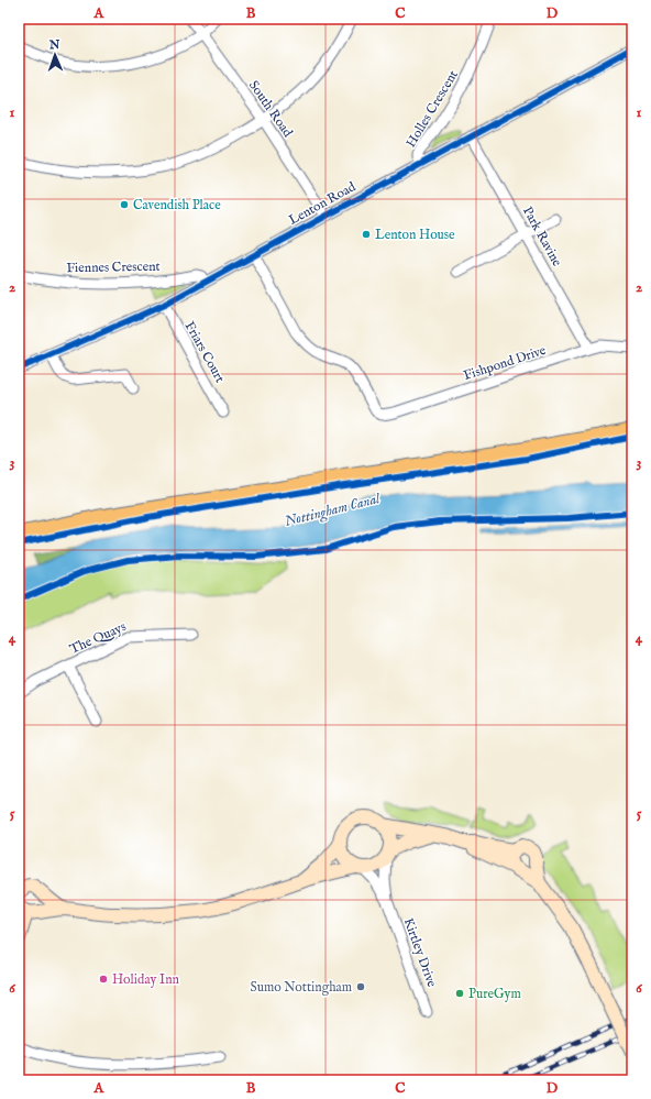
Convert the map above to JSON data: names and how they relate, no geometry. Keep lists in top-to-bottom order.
{
  "streets": {
    "street": [
      "South Road",
      "Holles Crescent",
      "Lenton Road",
      "Park Ravine",
      "Fiennes Crescent",
      "Friars Court",
      "Fishpond Drive",
      "The Quays",
      "Kirtley Drive"
    ]
  },
  "crossings": [
    ["South Road", "Lenton Road"],
    ["Holles Crescent", "Lenton Road"],
    ["Lenton Road", "Park Ravine"],
    ["Lenton Road", "Fiennes Crescent"],
    ["Lenton Road", "Friars Court"],
    ["Lenton Road", "Fishpond Drive"],
    ["Park Ravine", "Fishpond Drive"]
  ],
  "water": ["Nottingham Canal"],
  "places": [
    "Cavendish Place",
    "Lenton House",
    "Holiday Inn",
    "Sumo Nottingham",
    "PureGym"
  ],
  "north": "top",
  "grid": {
    "columns": [
      "A",
      "B",
      "C",
      "D"
    ],
    "rows": [
      "1",
      "2",
      "3",
      "4",
      "5",
      "6"
    ]
  }
}
